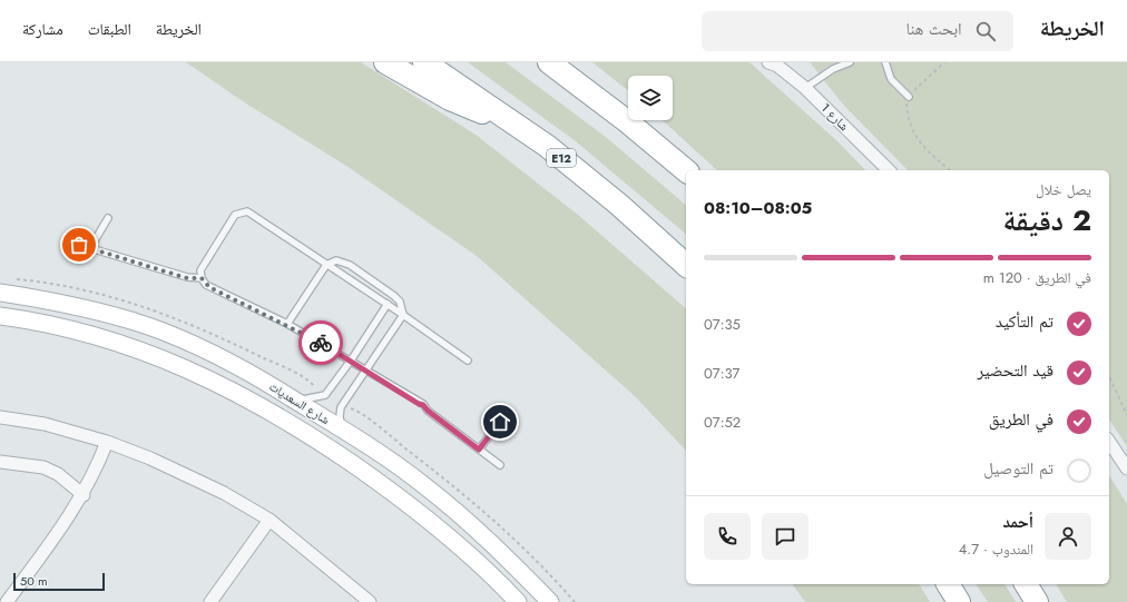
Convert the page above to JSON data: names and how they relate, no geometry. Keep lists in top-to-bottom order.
{
  "streets": {
    "highway": ["E12"],
    "street": ["شارع 1", "شارع السعديات"]
  },
  "scale_bar": "50 m",
  "page": {
    "header": "الخريطة",
    "search": "ابحث هنا",
    "nav": ["الخريطة", "الطبقات", "مشاركة"],
    "heading": ["2 دقيقة", "يصل خلال", "08:05–08:10"],
    "panel": ["أحمد", "المندوب · 4.7"],
    "bar": "في الطريق · 120 m",
    "list": [
      ["تم التأكيد", "07:35"],
      ["قيد التحضير", "07:37"],
      ["في الطريق", "07:52"],
      "تم التوصيل"
    ],
    "scale": "50 m"
  }
}
